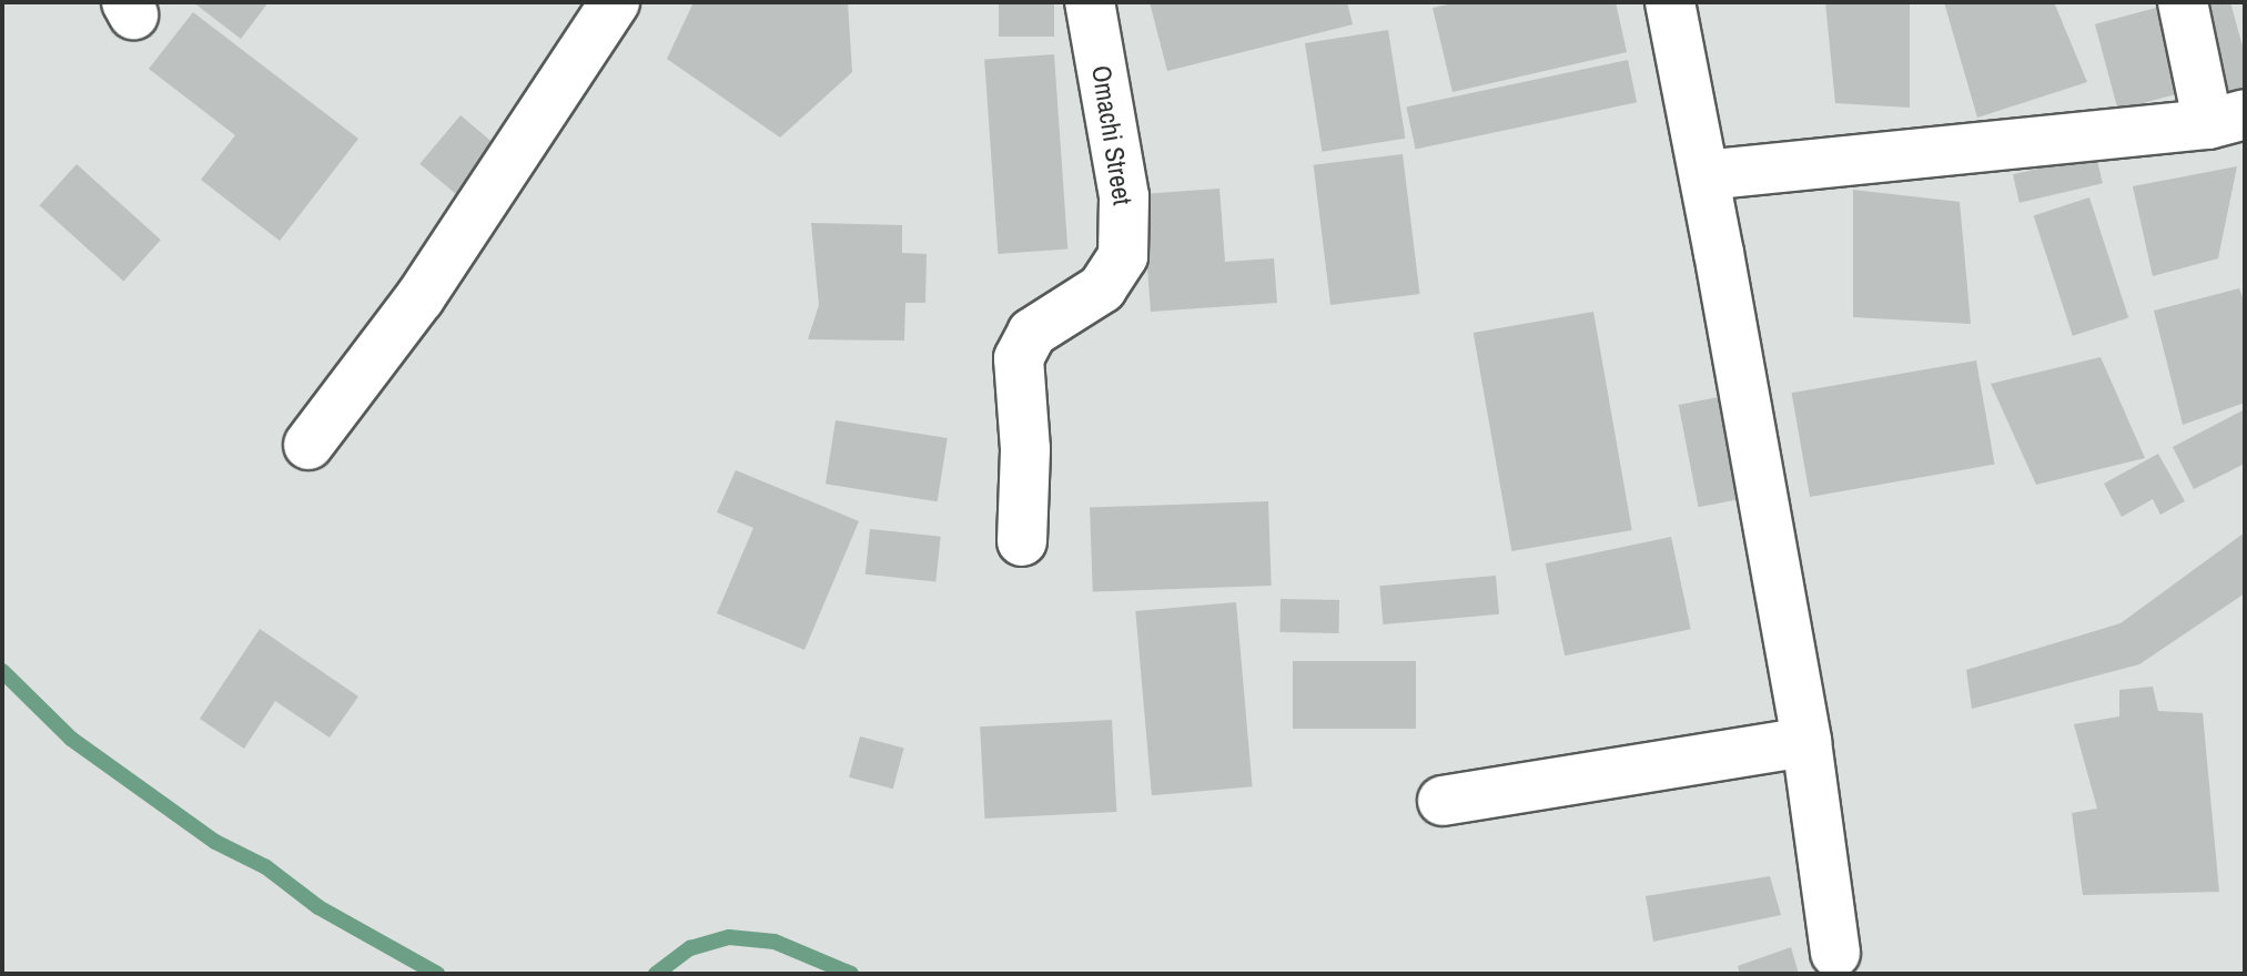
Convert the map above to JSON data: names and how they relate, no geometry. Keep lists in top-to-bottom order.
{
  "streets": {
    "street": ["Omachi Street"]
  }
}
